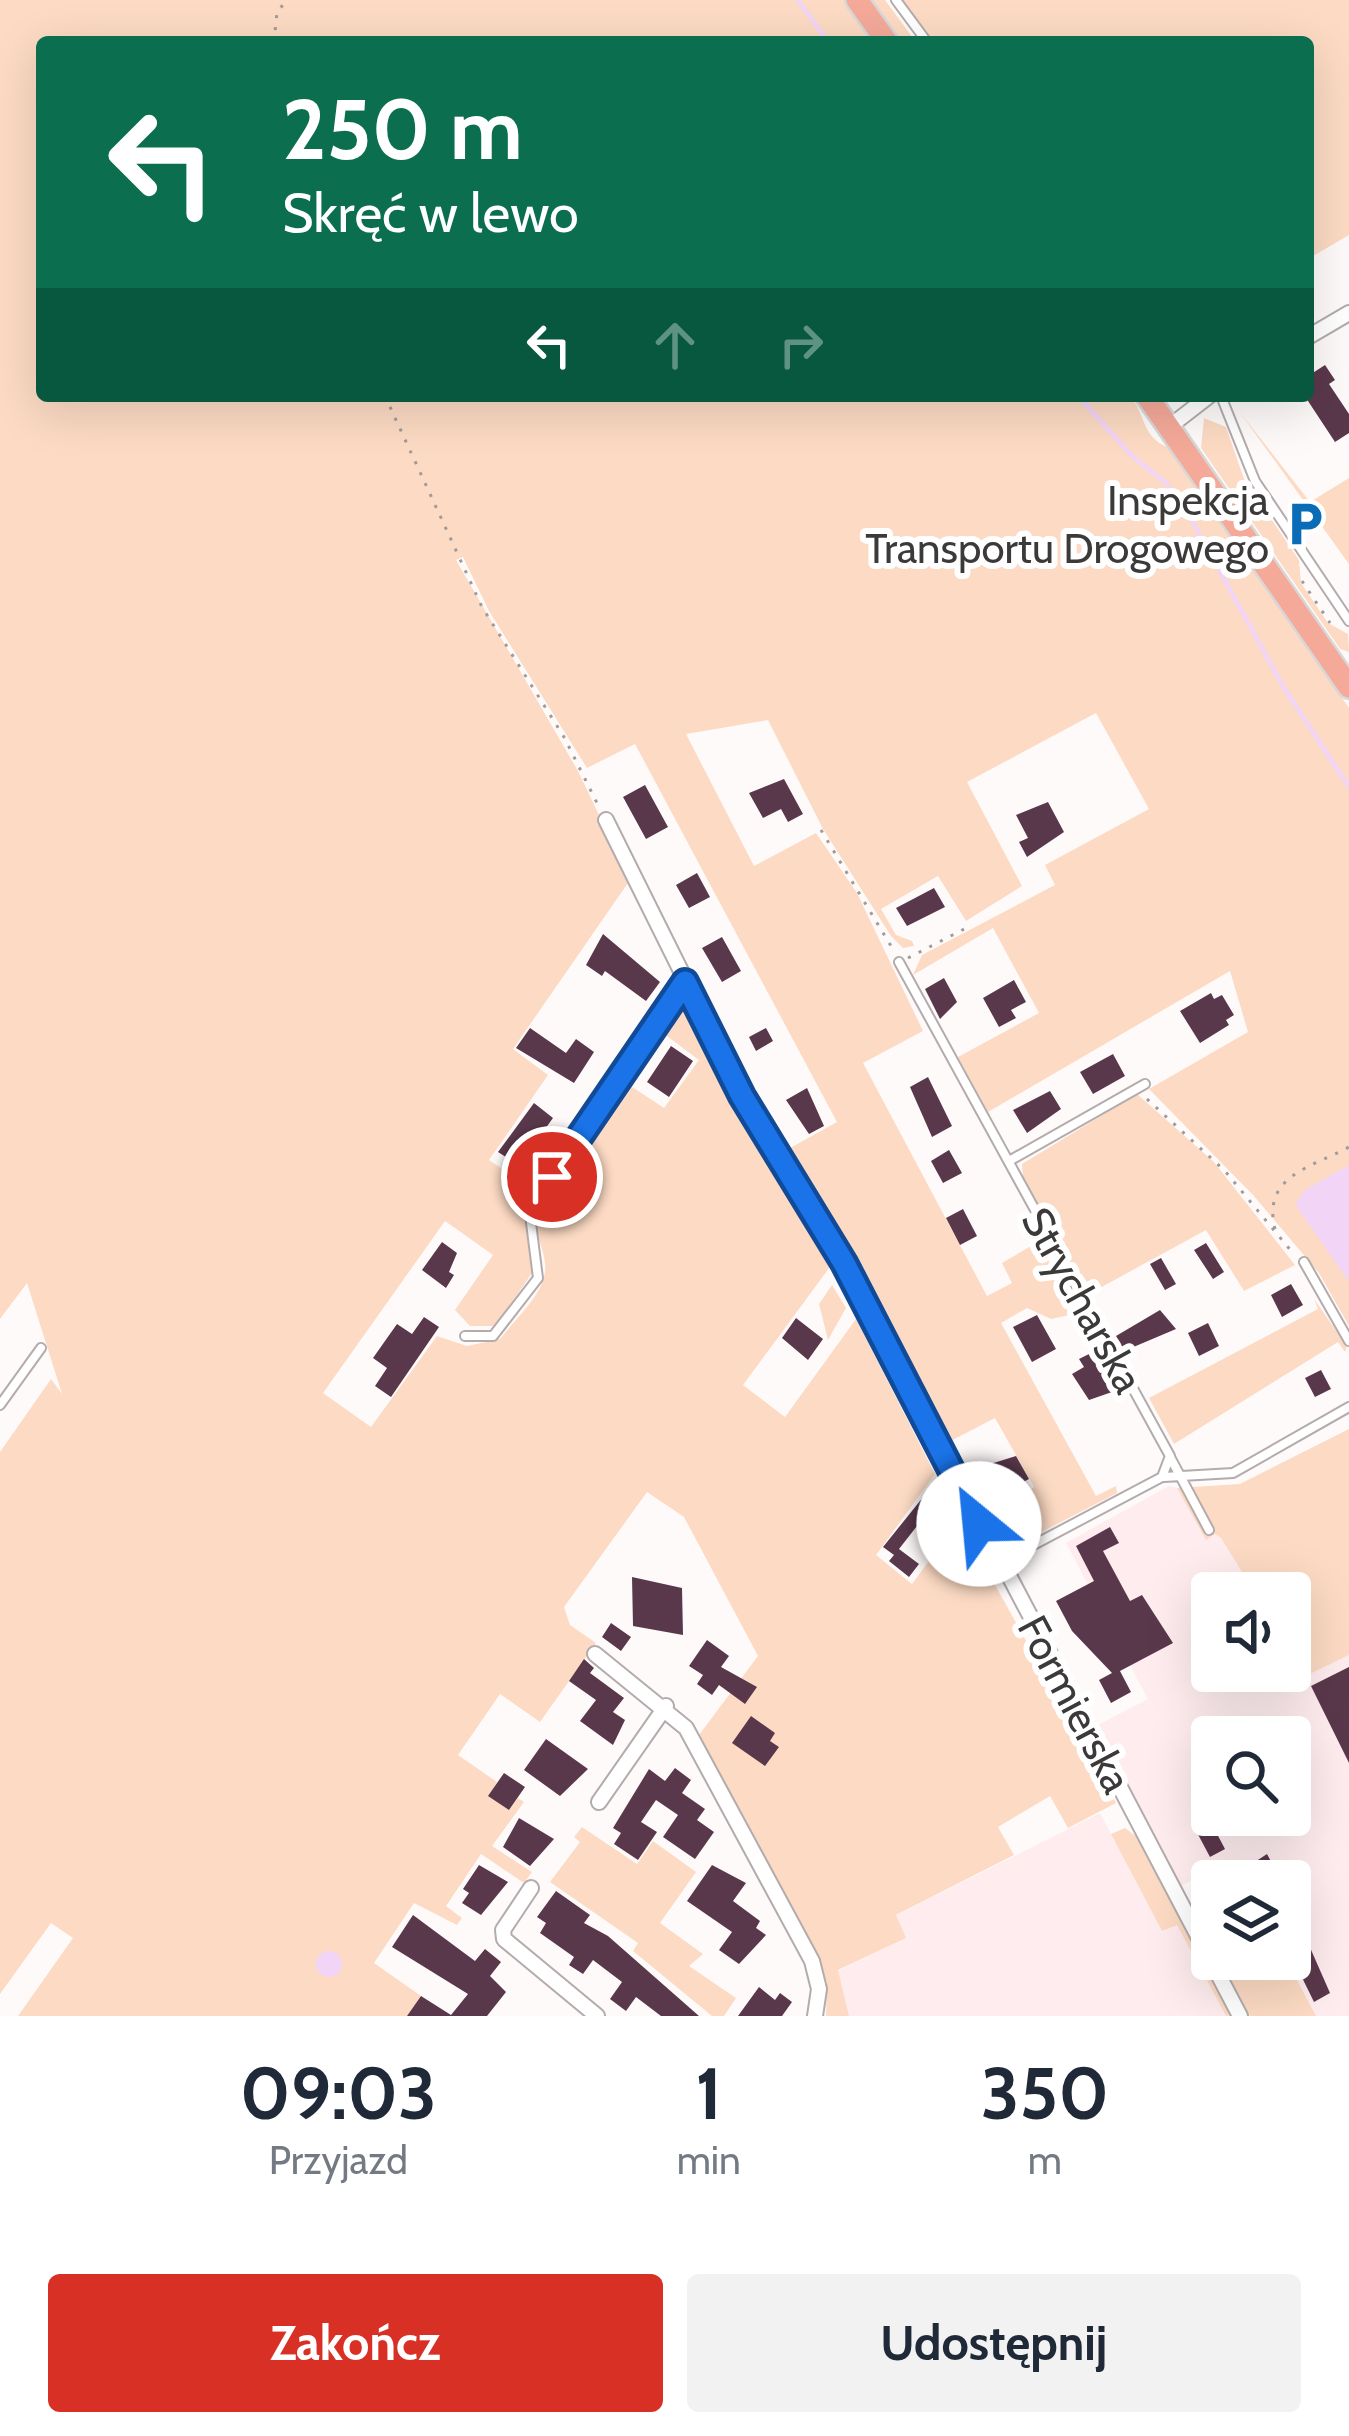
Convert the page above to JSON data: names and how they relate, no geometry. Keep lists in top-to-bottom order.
{
  "streets": {
    "street": ["Formierska"],
    "lane": ["Strycharska"]
  },
  "places": {
    "parking": ["Inspekcja Transportu Drogowego"]
  },
  "page": {
    "turn": ["250 m", "Skręć w lewo"],
    "eta": [
      "09:03",
      "Przyjazd",
      "1",
      "min",
      "350",
      "m"
    ],
    "buttons": ["Zakończ", "Udostępnij"]
  }
}
